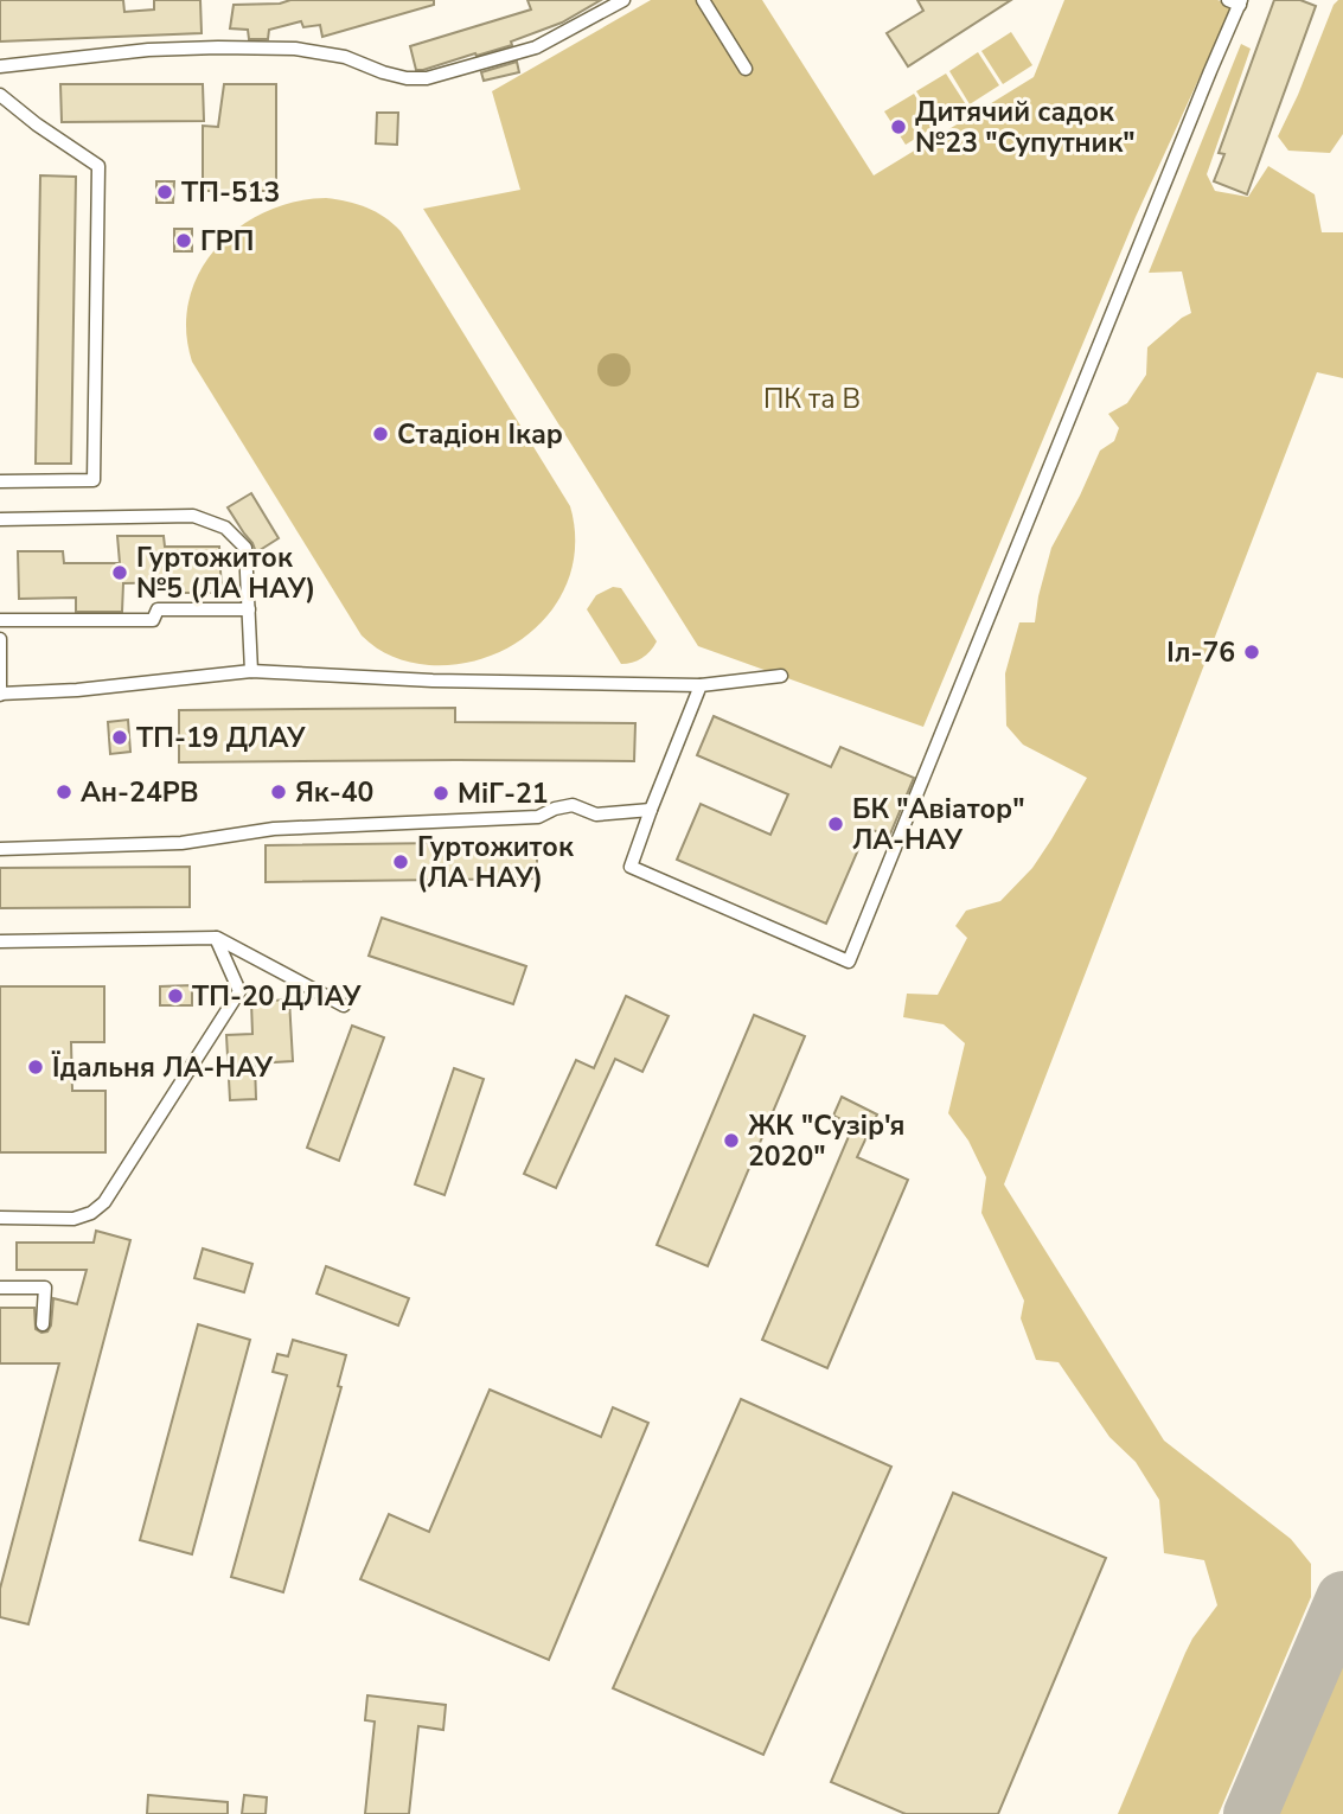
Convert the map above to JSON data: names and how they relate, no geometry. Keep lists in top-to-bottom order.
{
  "parks": ["ПК та В"],
  "places": [
    "Дитячий садок №23 \"Супутник\"",
    "ТП-513",
    "ГРП",
    "Стадіон Ікар",
    "Гуртожиток №5 (ЛА НАУ)",
    "Іл-76",
    "ТП-19 ДЛАУ",
    "Ан-24РВ",
    "Як-40",
    "МіГ-21",
    "БК \"Авіатор\" ЛА-НАУ",
    "Гуртожиток (ЛА НАУ)",
    "ТП-20 ДЛАУ",
    "Їдальня ЛА-НАУ",
    "ЖК \"Сузір'я 2020\""
  ]
}
